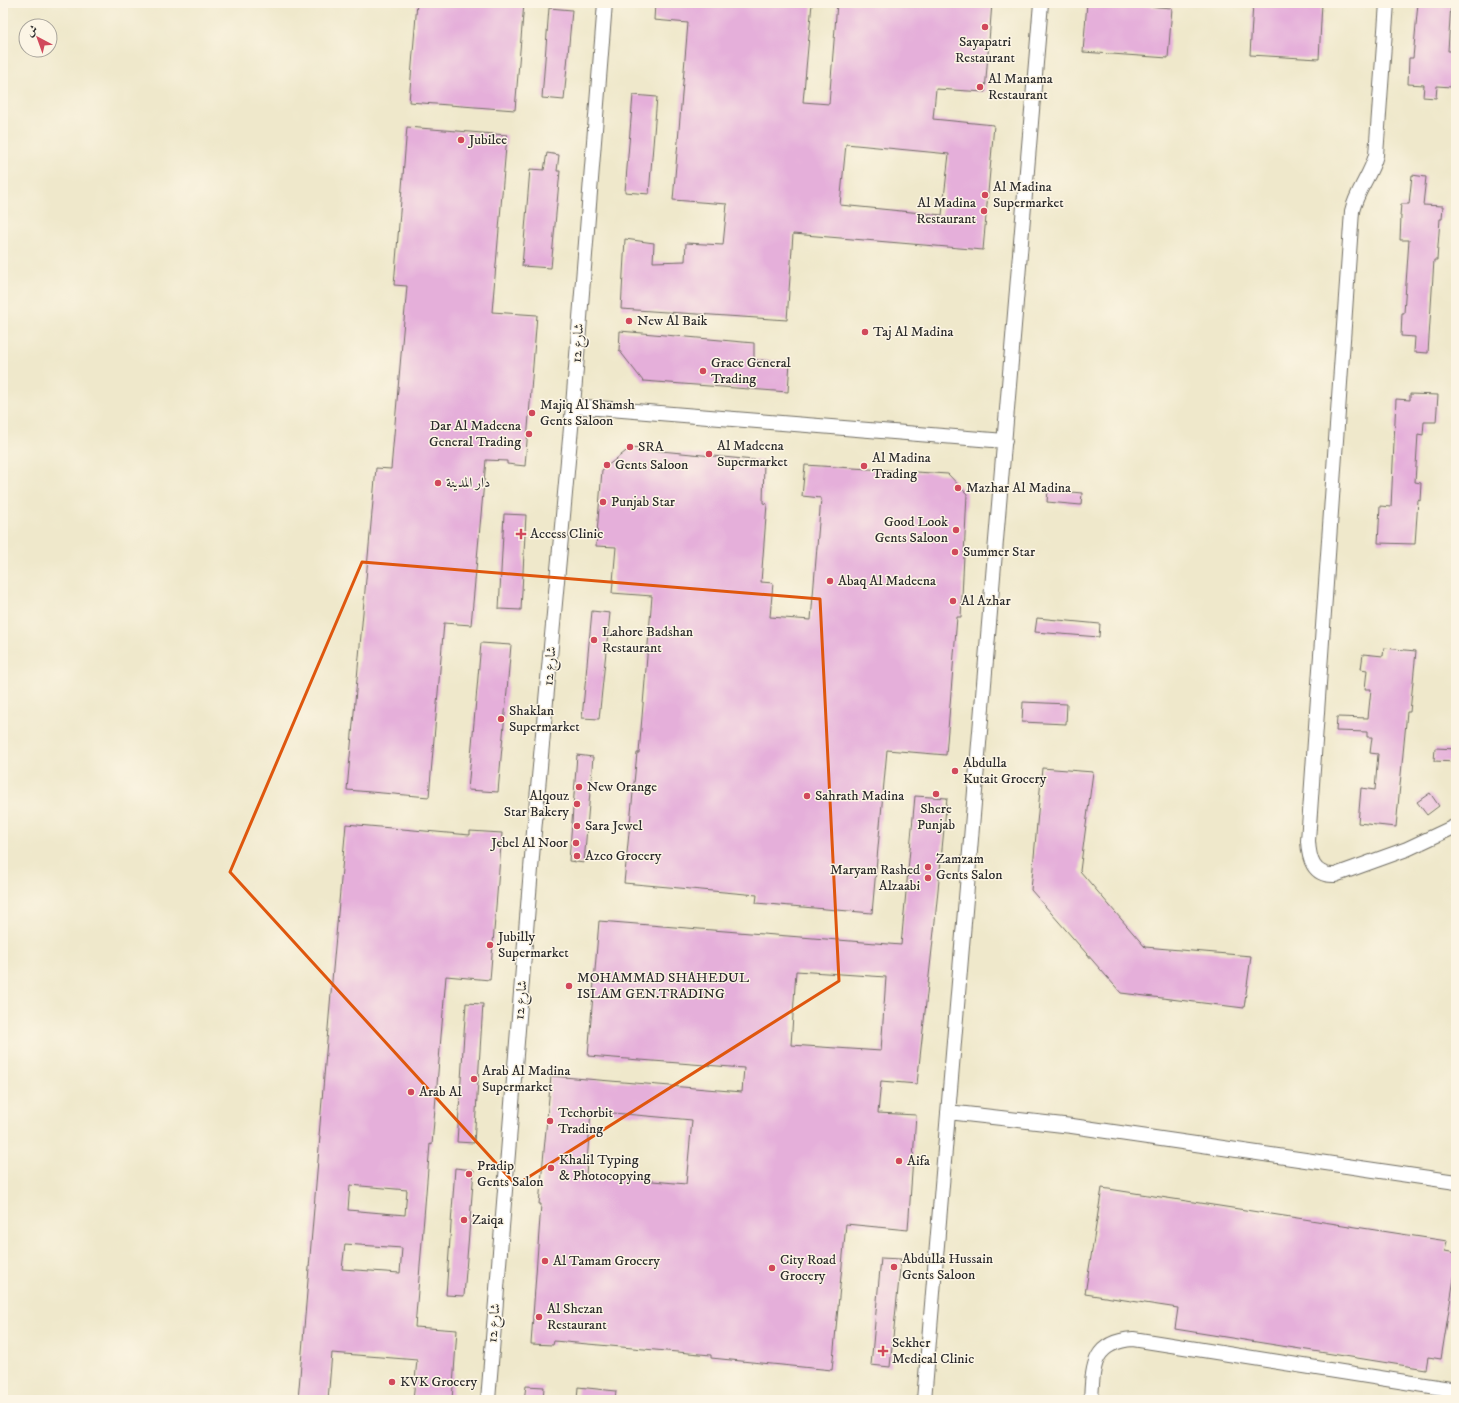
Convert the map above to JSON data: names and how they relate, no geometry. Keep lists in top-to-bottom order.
{
  "streets": {
    "street": ["شارع 12"]
  },
  "places": {
    "other": [
      "Sayapatri Restaurant",
      "Al Manama Restaurant",
      "Jubilee",
      "Al Madina Supermarket",
      "Al Madina Restaurant",
      "New Al Baik",
      "Taj Al Madina",
      "Grace General Trading",
      "Majiq Al Shamsh Gents Saloon",
      "Dar Al Madeena General Trading",
      "SRA",
      "Al Madeena Supermarket",
      "Gents Saloon",
      "Al Madina Trading",
      "دار المدينة",
      "Mazhar Al Madina",
      "Punjab Star",
      "Good Look Gents Saloon",
      "Summer Star",
      "Abaq Al Madeena",
      "Al Azhar",
      "Lahore Badshan Restaurant",
      "Shaklan Supermarket",
      "Abdulla Kutait Grocery",
      "New Orange",
      "Shere Punjab",
      "Sahrath Madina",
      "Alqouz Star Bakery",
      "Sara Jewel",
      "Jebel Al Noor",
      "Azco Grocery",
      "Zamzam Gents Salon",
      "Maryam Rashed Alzaabi",
      "Jubilly Supermarket",
      "MOHAMMAD SHAHEDUL ISLAM GEN.TRADING",
      "Arab Al Madina Supermarket",
      "Arab Al",
      "Techorbit Trading",
      "Aifa",
      "Khalil Typing & Photocopying",
      "Pradip Gents Salon",
      "Zaiqa",
      "Al Tamam Grocery",
      "Abdulla Hussain Gents Saloon",
      "City Road Grocery",
      "Al Shezan Restaurant",
      "KVK Grocery"
    ],
    "health": ["Access Clinic", "Sekher Medical Clinic"]
  },
  "north": "top left"
}
